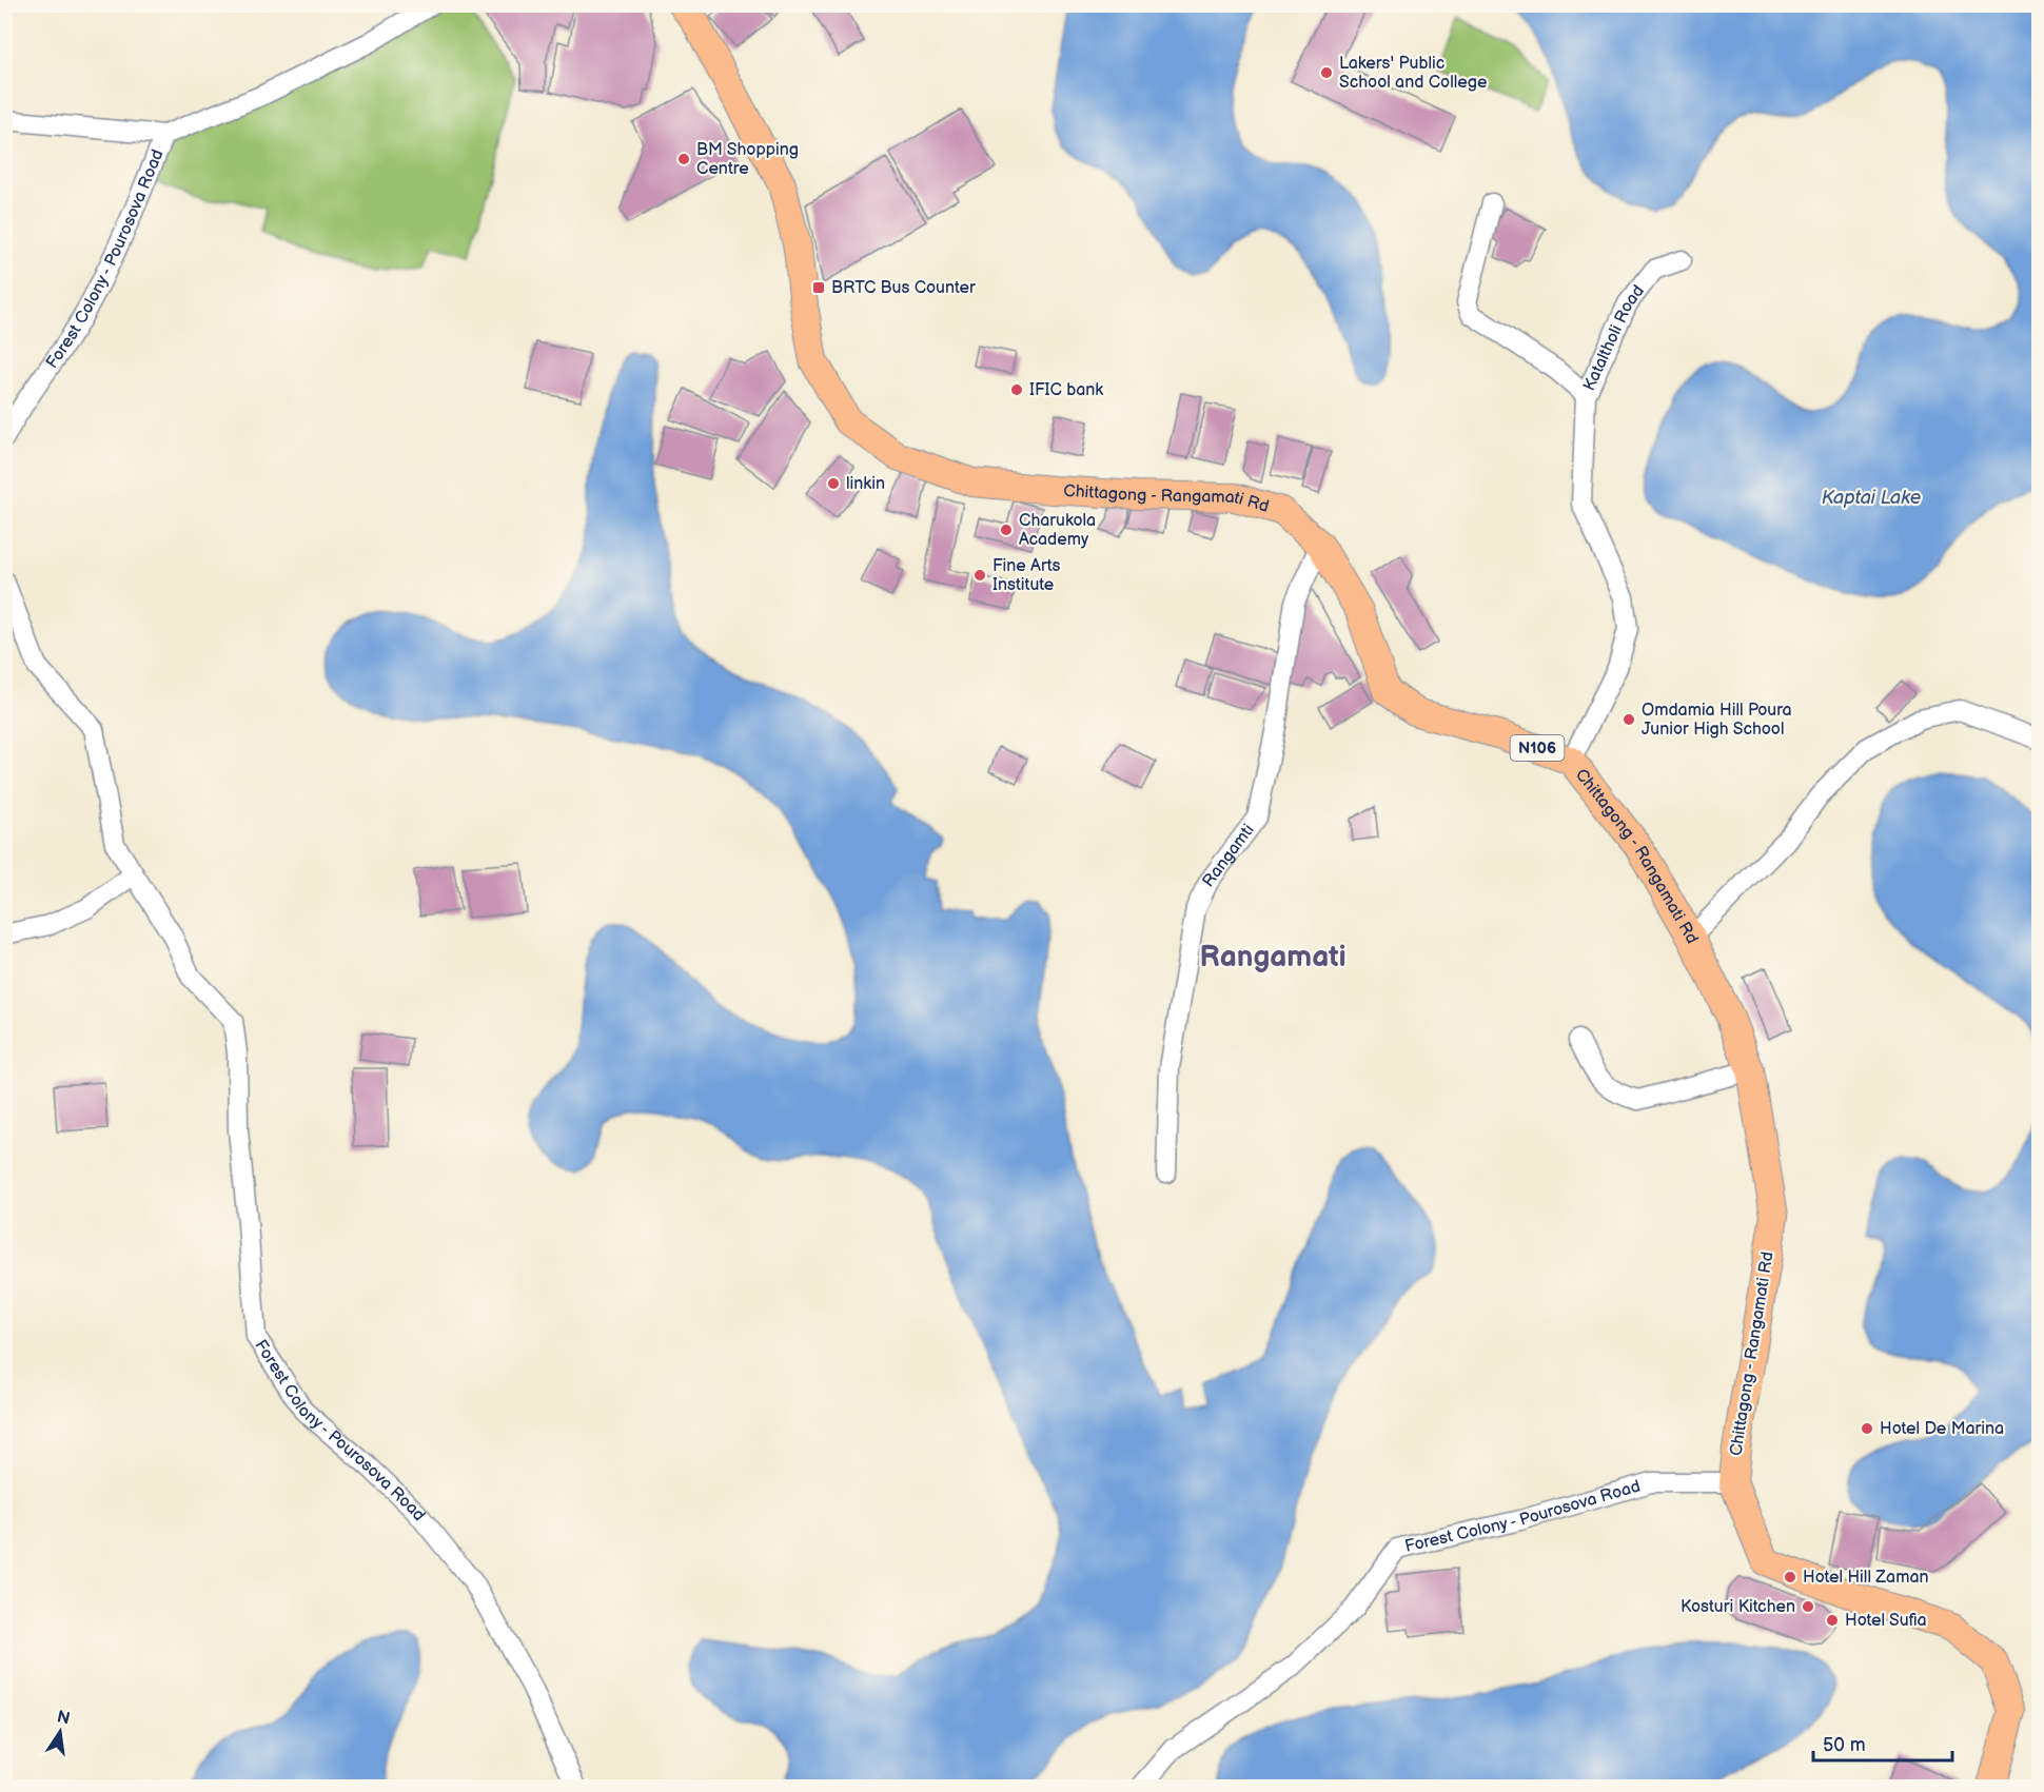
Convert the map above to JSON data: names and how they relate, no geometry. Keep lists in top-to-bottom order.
{
  "streets": {
    "highway": ["Chittagong - Rangamati Rd", "N106"],
    "street": ["Forest Colony - Pourosova Road", "Kataltholi Road", "Rangamti"]
  },
  "crossings": [
    ["Forest Colony - Pourosova Road", "Chittagong - Rangamati Rd"],
    ["Kataltholi Road", "Chittagong - Rangamati Rd"],
    ["Chittagong - Rangamati Rd", "Rangamti"]
  ],
  "districts": ["Rangamati"],
  "water": ["Kaptai Lake"],
  "places": {
    "other": [
      "Lakers' Public School and College",
      "BM Shopping Centre",
      "IFIC bank",
      "linkin",
      "Charukola Academy",
      "Fine Arts Institute",
      "Omdamia Hill Poura Junior High School",
      "Hotel De Marina",
      "Hotel Hill Zaman",
      "Kosturi Kitchen",
      "Hotel Sufia"
    ],
    "transit": ["BRTC Bus Counter"]
  },
  "scale_bar": "50 m",
  "north": "top"
}
